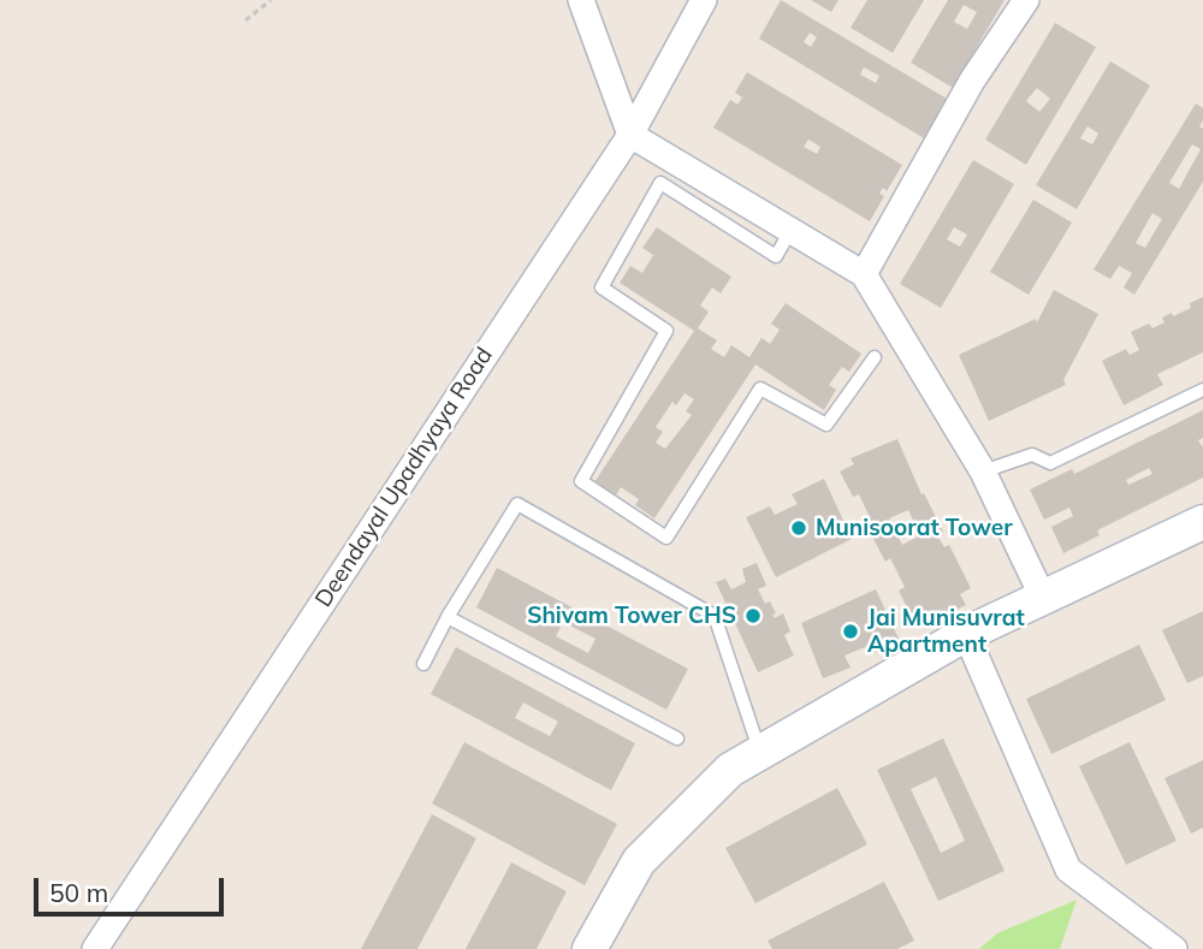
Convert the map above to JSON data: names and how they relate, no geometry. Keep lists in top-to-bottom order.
{
  "streets": {
    "street": ["Deendayal Upadhyaya Road"]
  },
  "places": ["Munisoorat Tower", "Shivam Tower CHS", "Jai Munisuvrat Apartment"],
  "scale_bar": "50 m"
}
